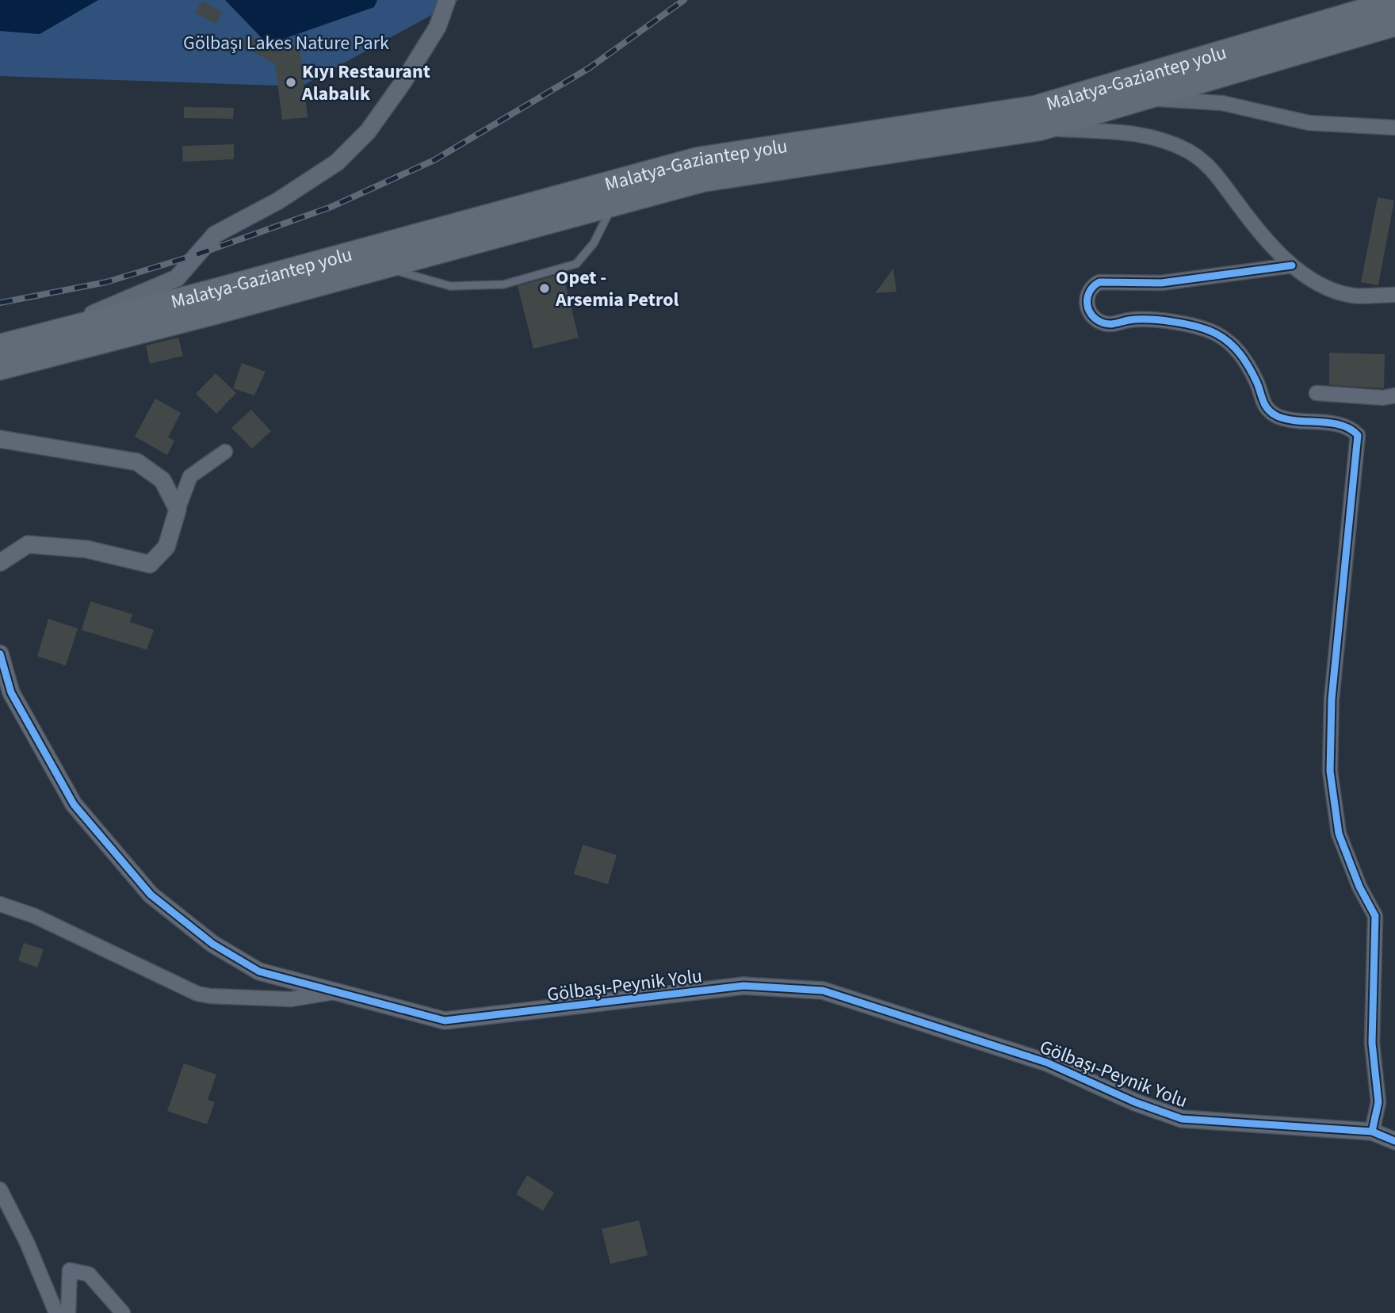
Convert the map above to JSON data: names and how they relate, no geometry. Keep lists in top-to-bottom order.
{
  "streets": {
    "highway": ["Malatya-Gaziantep yolu"],
    "street": ["Gölbaşı-Peynik Yolu"]
  },
  "parks": ["Gölbaşı Lakes Nature Park"],
  "places": ["Kıyı Restaurant Alabalık", "Opet - Arsemia Petrol"]
}
